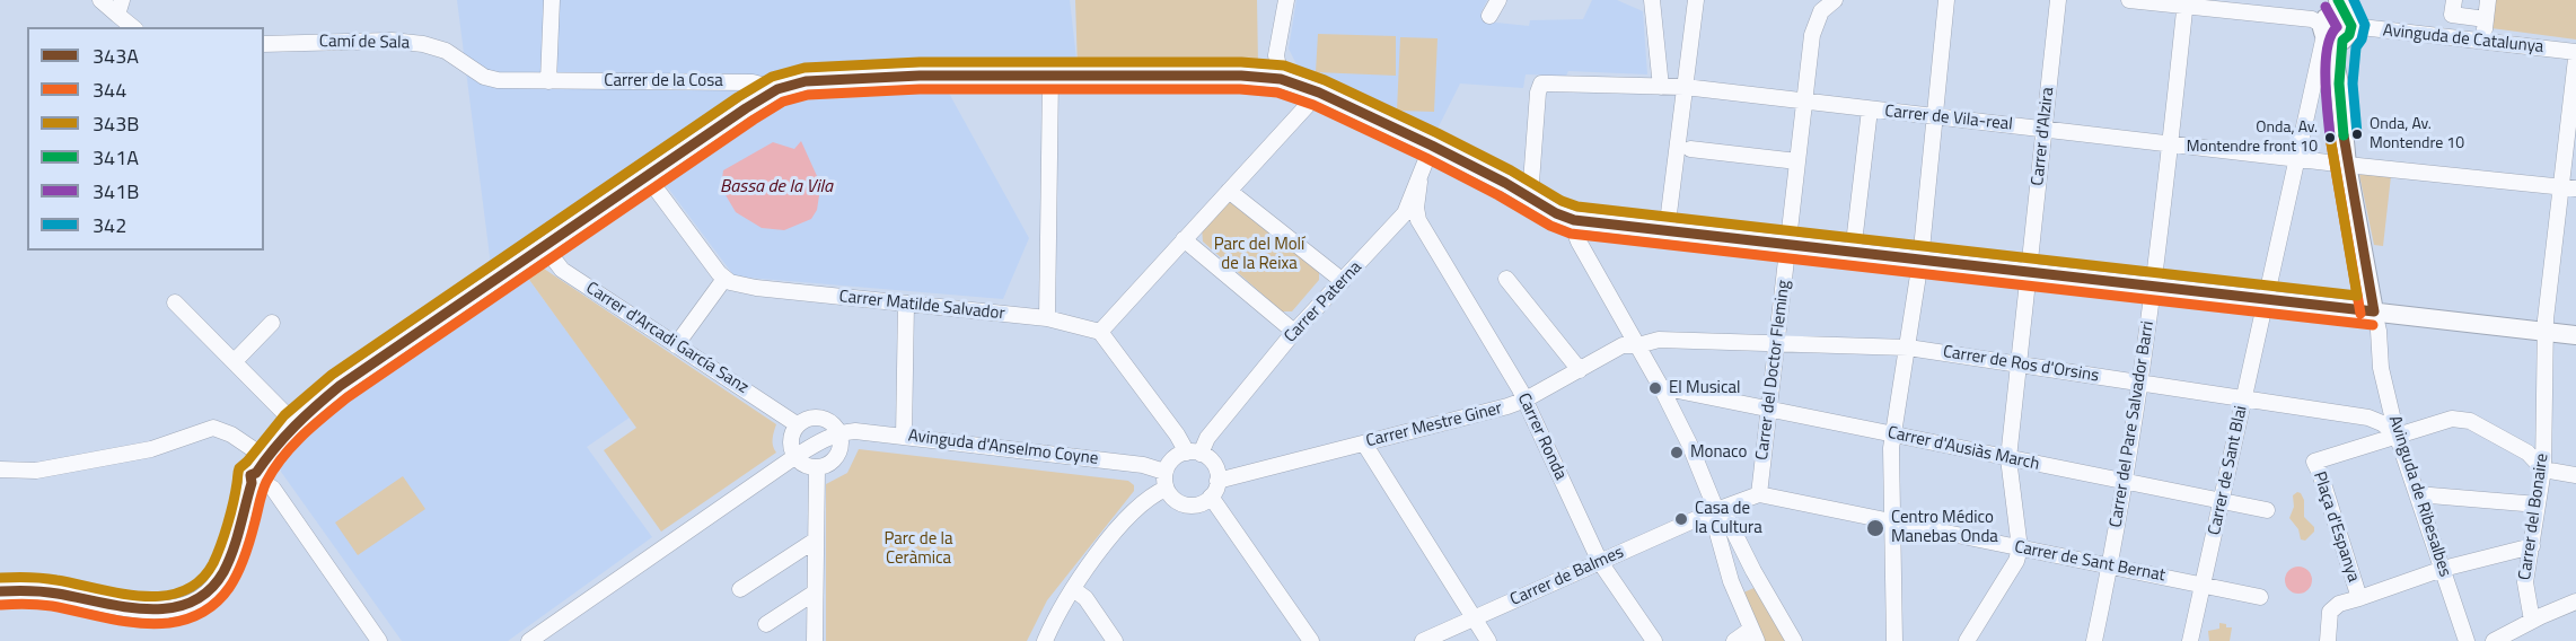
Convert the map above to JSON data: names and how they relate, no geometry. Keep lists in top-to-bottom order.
{
  "streets": {
    "main road": ["Carrer de la Cosa"],
    "street": [
      "Avinguda de Catalunya",
      "Camí de Sala",
      "Carrer de Vila-real",
      "Carrer d'Alzira",
      "Carrer Paterna",
      "Carrer Matilde Salvador",
      "Carrer d'Arcadi García Sanz",
      "Carrer de Ros d'Orsins",
      "Carrer del Doctor Fleming",
      "Carrer del Pare Salvador Barri",
      "Carrer Mestre Giner",
      "Carrer Ronda",
      "Avinguda d'Anselmo Coyne",
      "Carrer d'Ausiàs March",
      "Carrer de Sant Blai",
      "Avinguda de Ribesalbes",
      "Carrer del Bonaire",
      "Plaça d'Espanya",
      "Carrer de Sant Bernat",
      "Carrer de Balmes"
    ]
  },
  "crossings": [
    ["Avinguda de Catalunya", "Carrer del Pare Salvador Barri"],
    ["Avinguda de Catalunya", "Carrer de Sant Blai"],
    ["Camí de Sala", "Carrer de la Cosa"],
    ["Carrer de la Cosa", "Carrer de Vila-real"],
    ["Carrer de la Cosa", "Carrer d'Alzira"],
    ["Carrer de la Cosa", "Carrer Paterna"],
    ["Carrer de la Cosa", "Carrer del Doctor Fleming"],
    ["Carrer de la Cosa", "Carrer del Pare Salvador Barri"],
    ["Carrer de la Cosa", "Carrer de Sant Blai"],
    ["Carrer de la Cosa", "Avinguda de Ribesalbes"],
    ["Carrer de la Cosa", "Carrer del Bonaire"],
    ["Carrer de Vila-real", "Carrer d'Alzira"],
    ["Carrer de Vila-real", "Carrer del Doctor Fleming"],
    ["Carrer de Vila-real", "Carrer del Pare Salvador Barri"],
    ["Carrer de Vila-real", "Carrer de Sant Blai"],
    ["Carrer de Vila-real", "Carrer del Bonaire"],
    ["Carrer d'Alzira", "Carrer de Ros d'Orsins"],
    ["Carrer d'Alzira", "Carrer d'Ausiàs March"],
    ["Carrer d'Alzira", "Carrer de Sant Bernat"],
    ["Carrer Paterna", "Carrer Mestre Giner"],
    ["Carrer Paterna", "Carrer Ronda"],
    ["Carrer Paterna", "Avinguda d'Anselmo Coyne"],
    ["Carrer d'Arcadi García Sanz", "Avinguda d'Anselmo Coyne"],
    ["Carrer de Ros d'Orsins", "Carrer del Doctor Fleming"],
    ["Carrer de Ros d'Orsins", "Carrer del Pare Salvador Barri"],
    ["Carrer de Ros d'Orsins", "Carrer Mestre Giner"],
    ["Carrer de Ros d'Orsins", "Carrer de Sant Blai"],
    ["Carrer de Ros d'Orsins", "Avinguda de Ribesalbes"],
    ["Carrer de Ros d'Orsins", "Plaça d'Espanya"],
    ["Carrer del Doctor Fleming", "Carrer d'Ausiàs March"],
    ["Carrer del Doctor Fleming", "Carrer de Sant Bernat"],
    ["Carrer del Pare Salvador Barri", "Carrer d'Ausiàs March"],
    ["Carrer del Pare Salvador Barri", "Carrer de Sant Bernat"],
    ["Carrer Mestre Giner", "Carrer Ronda"],
    ["Carrer Mestre Giner", "Avinguda d'Anselmo Coyne"],
    ["Carrer Ronda", "Carrer de Balmes"],
    ["Carrer d'Ausiàs March", "Carrer de Sant Blai"],
    ["Carrer de Sant Blai", "Carrer de Sant Bernat"],
    ["Avinguda de Ribesalbes", "Plaça d'Espanya"],
    ["Carrer del Bonaire", "Plaça d'Espanya"]
  ],
  "water": ["Bassa de la Vila"],
  "parks": ["Parc del Molí de la Reixa", "Parc de la Ceràmica"],
  "places": [
    "Onda, Av. Montendre 10",
    "Onda, Av. Montendre front 10",
    "El Musical",
    "Monaco",
    "Casa de la Cultura",
    "Centro Médico Manebas Onda"
  ],
  "lines": [
    "transit line 341A",
    "transit line 342",
    "transit line 341B",
    "transit line 343B",
    "transit line 343A",
    "transit line 344"
  ],
  "legend": [
    "343A",
    "344",
    "343B",
    "341A",
    "341B",
    "342"
  ]
}
